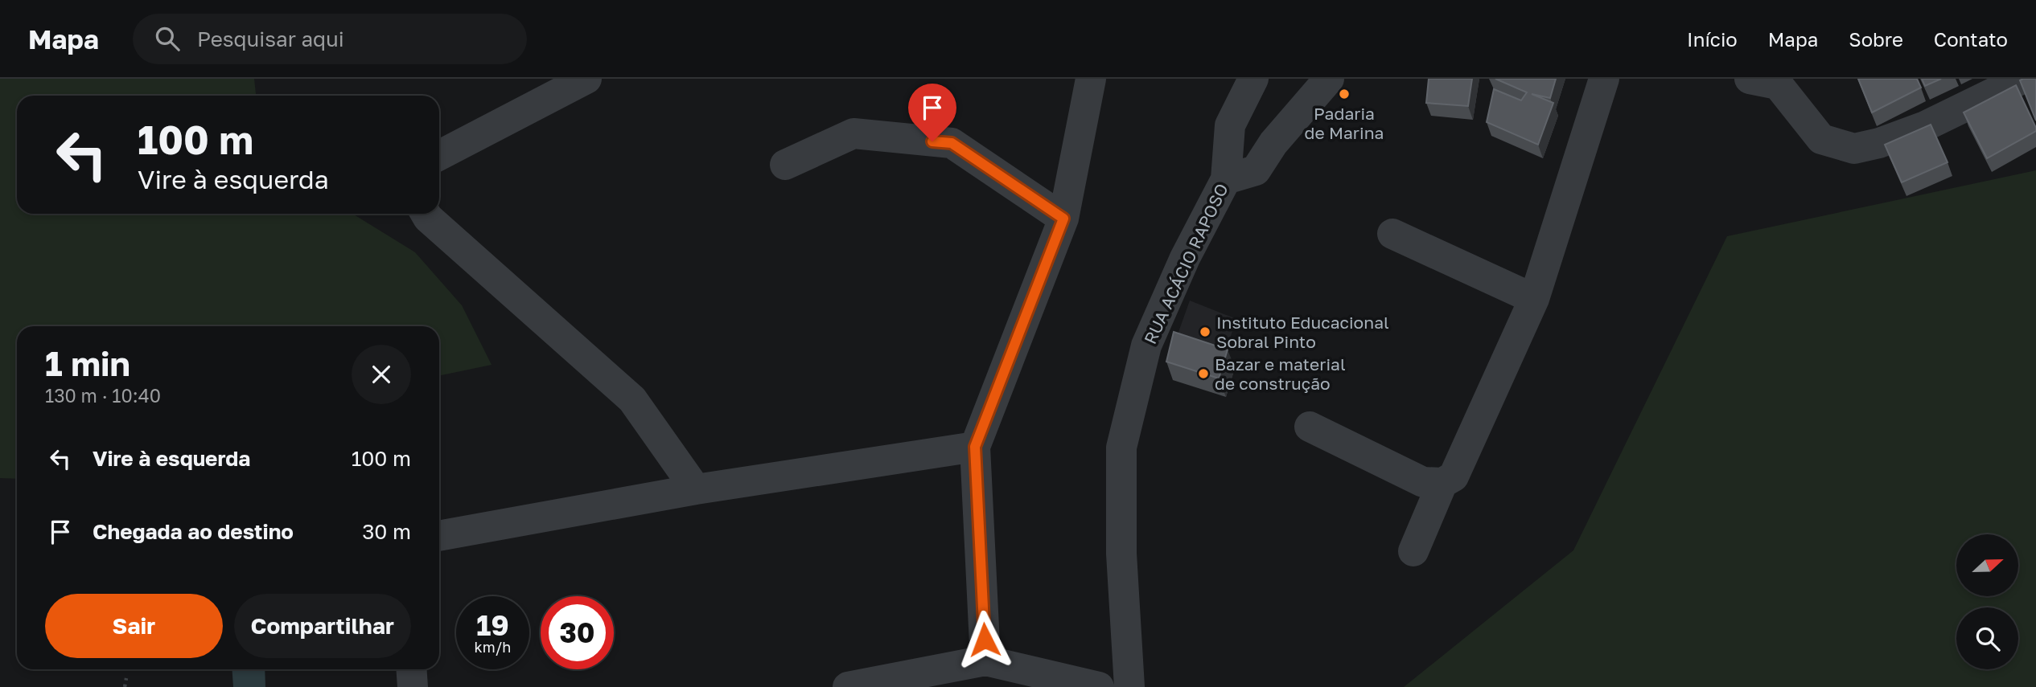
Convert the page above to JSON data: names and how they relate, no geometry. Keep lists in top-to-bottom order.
{
  "streets": {
    "street": ["RUA ACÁCIO RAPOSO"]
  },
  "places": ["Padaria de Marina", "Instituto Educacional Sobral Pinto", "Bazar e material de construção"],
  "north": "right",
  "page": {
    "header": "Mapa",
    "search": "Pesquisar aqui",
    "nav": [
      "Início",
      "Mapa",
      "Sobre",
      "Contato"
    ],
    "turn": ["100 m", "Vire à esquerda"],
    "heading": ["1 min", "130 m · 10:40"],
    "list": [
      {
        "name": "Vire à esquerda",
        "value": "100 m"
      },
      {
        "name": "Chegada ao destino",
        "value": "30 m"
      }
    ],
    "buttons": ["Sair", "Compartilhar"],
    "speed": "19 km/h",
    "limit": "30"
  }
}
